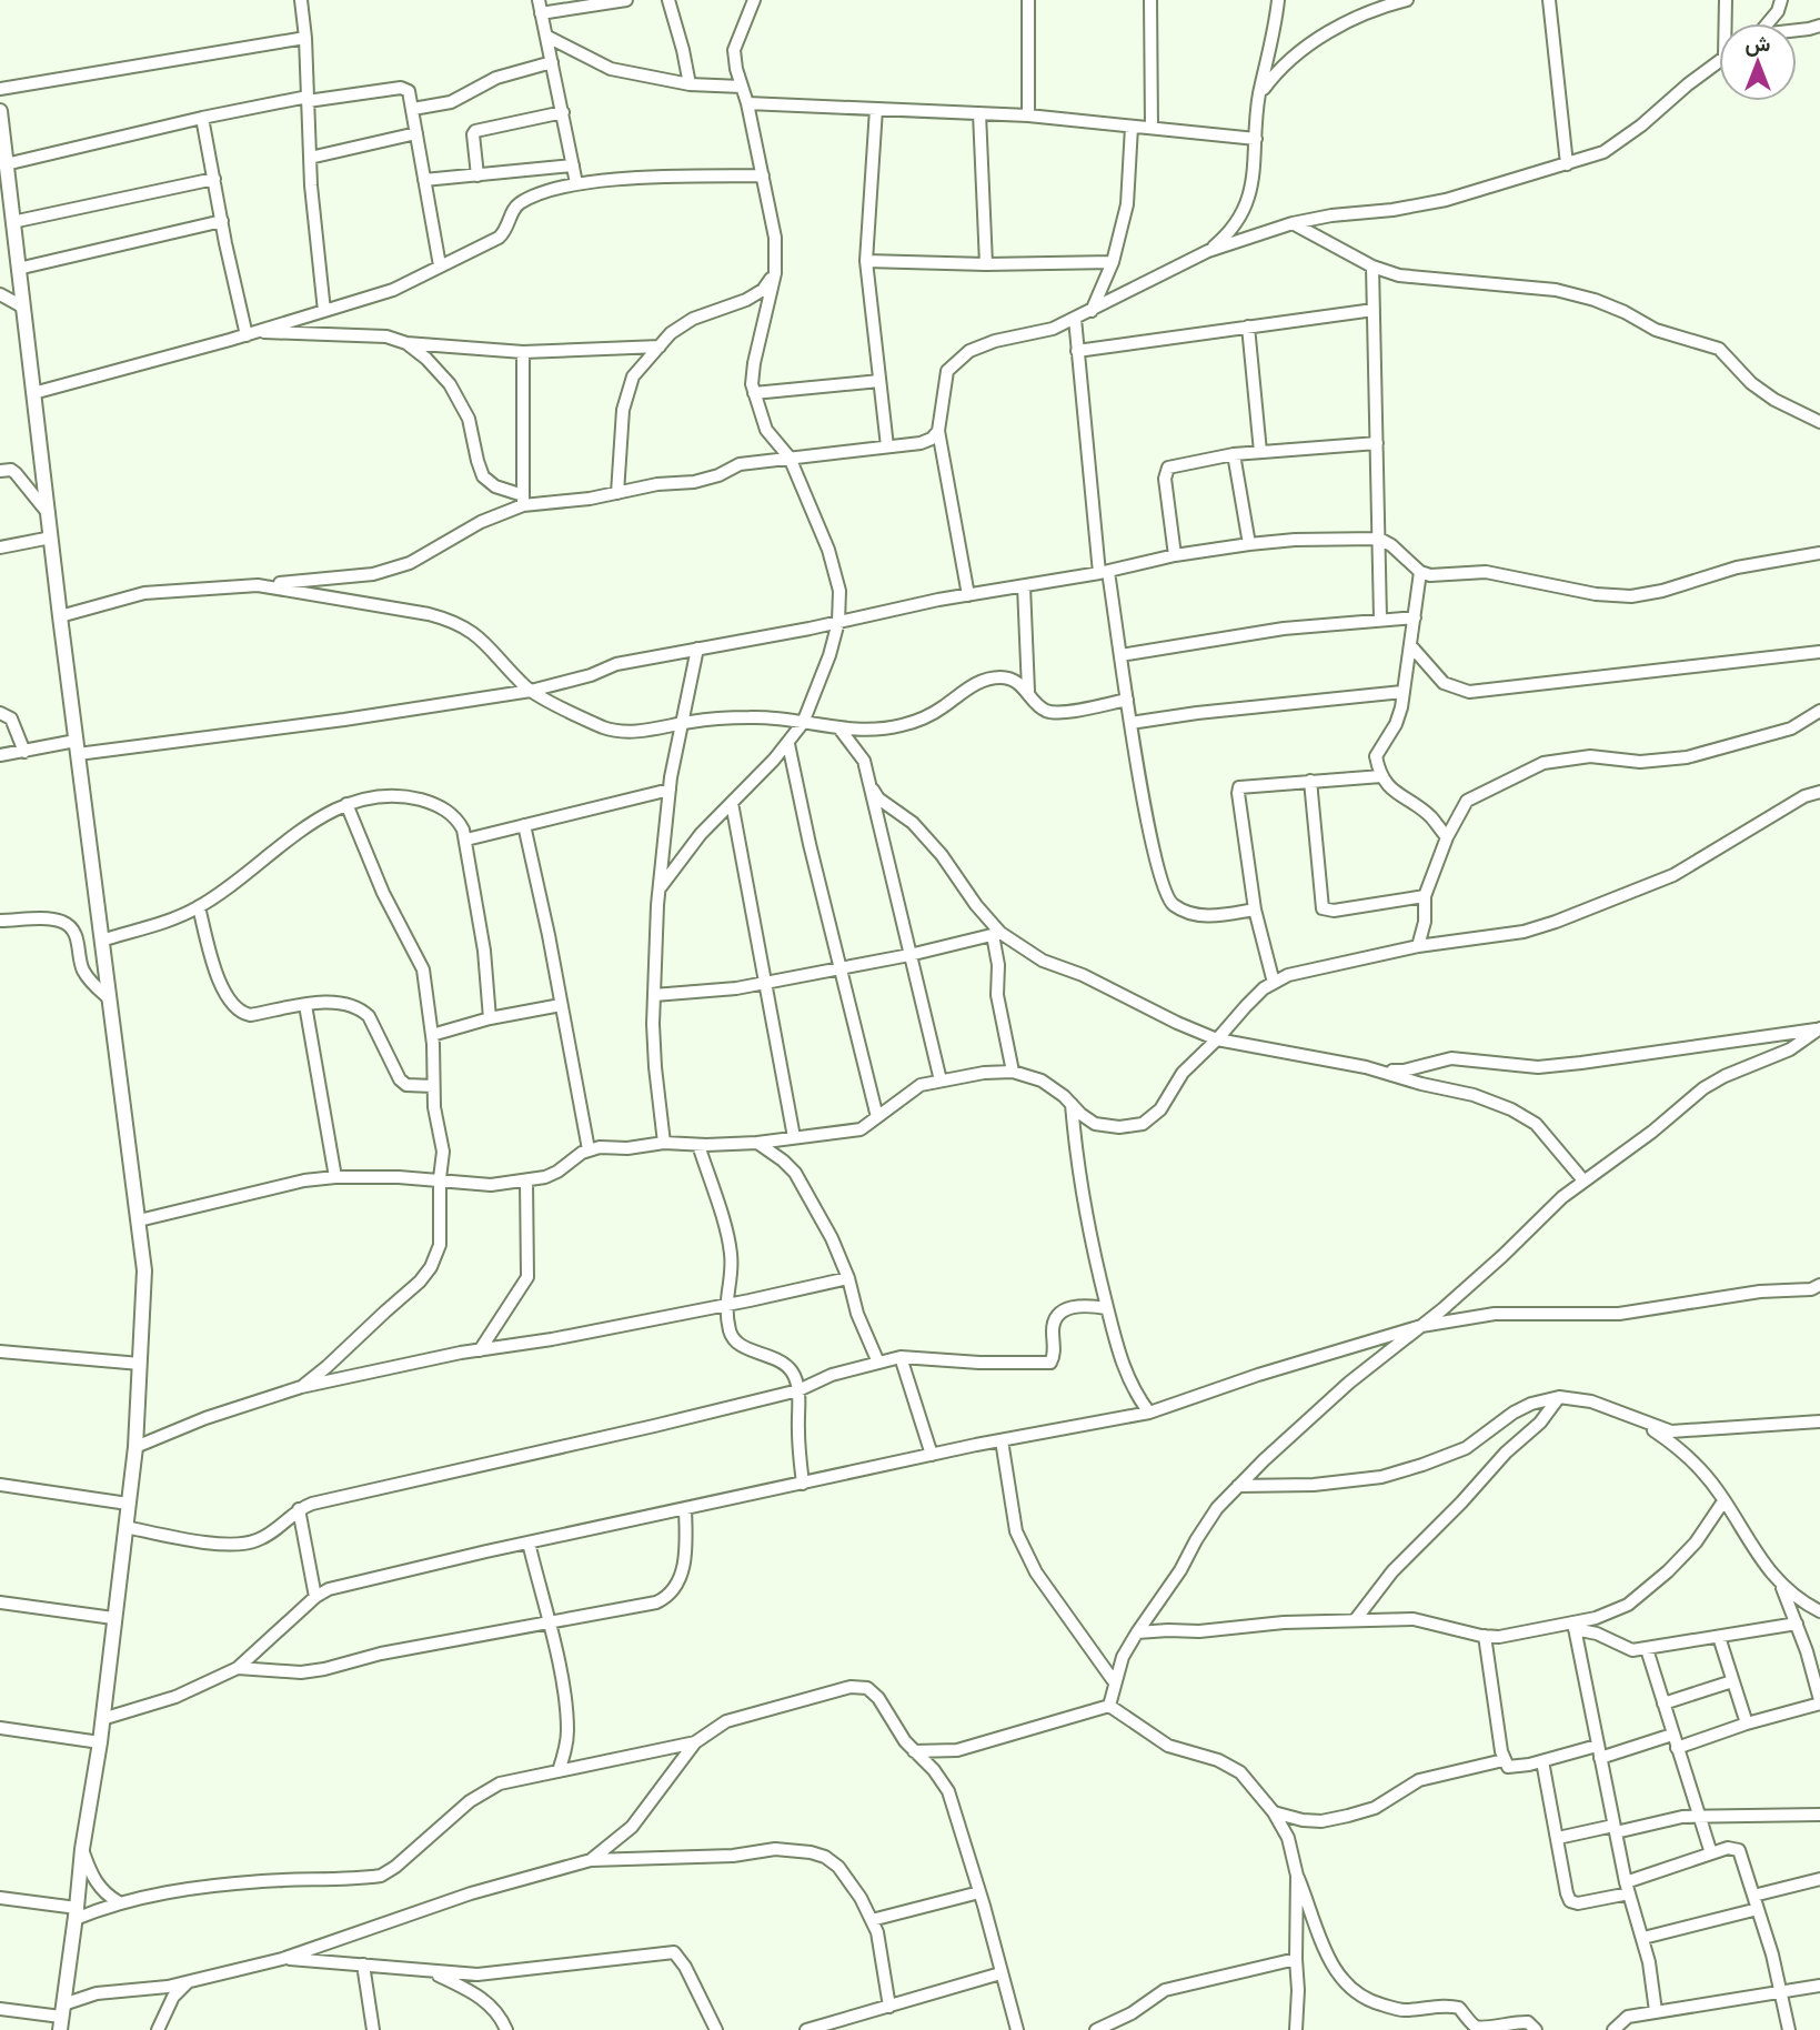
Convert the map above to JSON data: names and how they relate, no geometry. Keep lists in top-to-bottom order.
{
  "north": "top"
}
